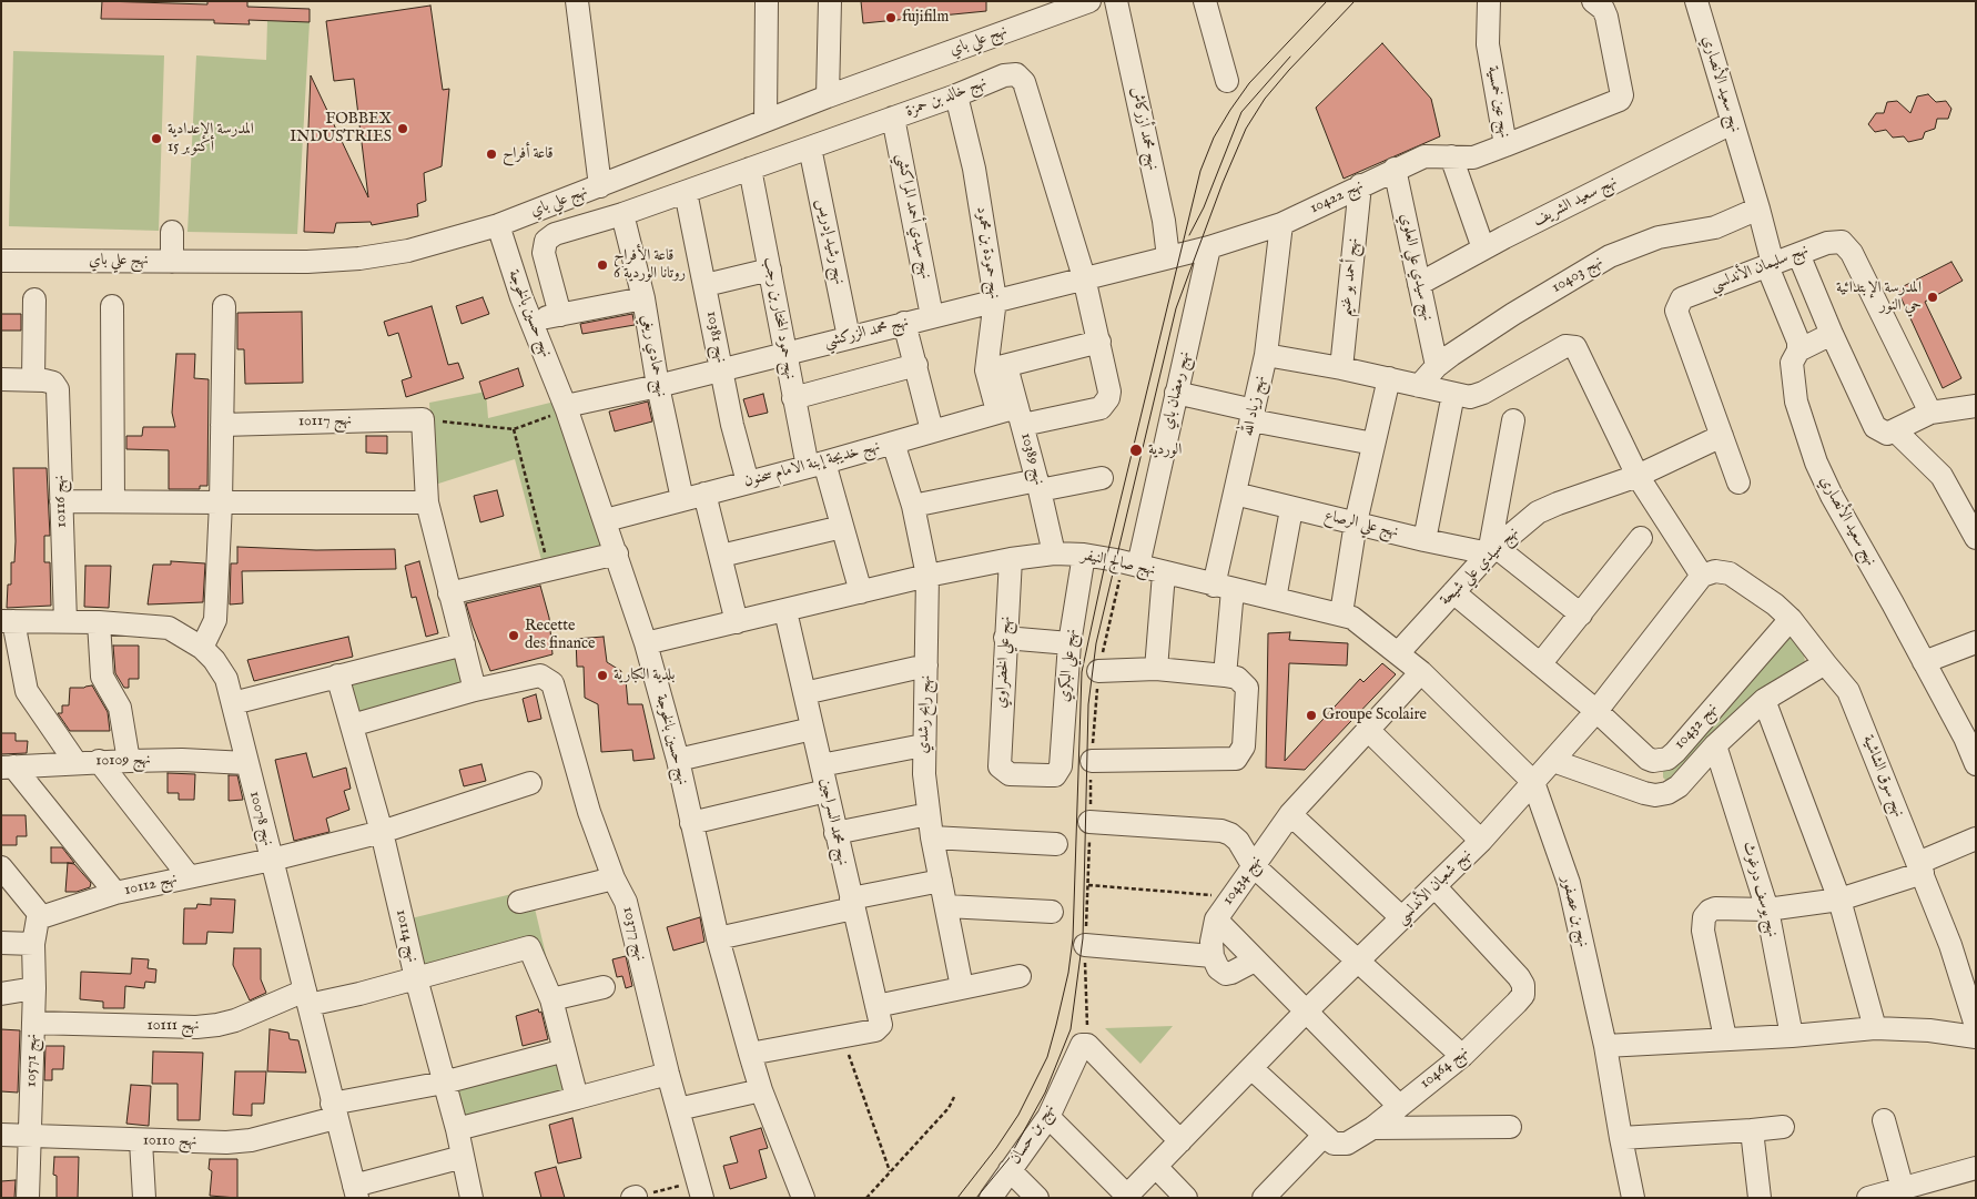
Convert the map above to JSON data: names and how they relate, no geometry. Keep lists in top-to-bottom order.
{
  "streets": {
    "street": [
      "نهج علي باي",
      "نهج سعيد الأنصاري",
      "نهج خالد بن حمزة",
      "نهج عين خمسية",
      "نهج محمد أزركاش",
      "نهج 10422",
      "نهج سعيد الشريف",
      "نهج سيدي أحمد المراكشي",
      "نهج رشيد إدريس",
      "نهج حمودة بن محمود",
      "نهج سيدي علي العلوي",
      "نهج سليمان الأندلسي",
      "نهج 10403",
      "نهج أحمد بو غنيم",
      "نهج حسين بالخوجة",
      "نهج حمود المختار بن رجب",
      "نهج محمد الزركشي",
      "نهج 10381",
      "نهج حمادي ريغي",
      "نهج رمضان باي",
      "نهج زياد الله",
      "نهج 10117",
      "نهج 10389",
      "نهج خديجة إبنة الامام سحنون",
      "نهج 10116",
      "نهج علي الرصاع",
      "نهج صالح النيفر",
      "نهج سيدي علي شيحة",
      "نهج علي الخضراوي",
      "نهج علي البكري",
      "نهج رابح رشدي",
      "نهج 10432",
      "نهج 10109",
      "نهج سوق الشاشية",
      "نهج 10078",
      "نهج محمد السراجين",
      "نهج 10434",
      "نهج 10112",
      "نهج شعبان الأندلسي",
      "نهج يوسف درغوث",
      "نهج بن عصفور",
      "نهج 10377",
      "نهج 10114",
      "نهج 10111",
      "نهج 10571",
      "نهج 10464",
      "نهج بن حسان",
      "نهج 10110"
    ]
  },
  "crossings": [
    ["نهج علي باي", "نهج حسين بالخوجة"],
    ["نهج سعيد الأنصاري", "نهج سعيد الشريف"],
    ["نهج سعيد الأنصاري", "نهج سليمان الأندلسي"],
    ["نهج سعيد الأنصاري", "نهج 10403"],
    ["نهج خالد بن حمزة", "نهج سيدي أحمد المراكشي"],
    ["نهج خالد بن حمزة", "نهج رشيد إدريس"],
    ["نهج خالد بن حمزة", "نهج حمودة بن محمود"],
    ["نهج خالد بن حمزة", "نهج حمود المختار بن رجب"],
    ["نهج خالد بن حمزة", "نهج محمد الزركشي"],
    ["نهج خالد بن حمزة", "نهج 10381"],
    ["نهج خالد بن حمزة", "نهج حمادي ريغي"],
    ["نهج خالد بن حمزة", "نهج خديجة إبنة الامام سحنون"],
    ["نهج عين خمسية", "نهج 10422"],
    ["نهج محمد أزركاش", "نهج 10422"],
    ["نهج محمد أزركاش", "نهج محمد الزركشي"],
    ["نهج 10422", "نهج سيدي علي العلوي"],
    ["نهج 10422", "نهج أحمد بو غنيم"],
    ["نهج 10422", "نهج محمد الزركشي"],
    ["نهج 10422", "نهج رمضان باي"],
    ["نهج 10422", "نهج زياد الله"],
    ["نهج سعيد الشريف", "نهج سيدي علي العلوي"],
    ["نهج سيدي أحمد المراكشي", "نهج محمد الزركشي"],
    ["نهج رشيد إدريس", "نهج محمد الزركشي"],
    ["نهج حمودة بن محمود", "نهج محمد الزركشي"],
    ["نهج حمودة بن محمود", "نهج 10389"],
    ["نهج حمودة بن محمود", "نهج خديجة إبنة الامام سحنون"],
    ["نهج سيدي علي العلوي", "نهج 10403"],
    ["نهج سليمان الأندلسي", "نهج سيدي علي شيحة"],
    ["نهج حسين بالخوجة", "نهج محمد الزركشي"],
    ["نهج حسين بالخوجة", "نهج خديجة إبنة الامام سحنون"],
    ["نهج حسين بالخوجة", "نهج صالح النيفر"],
    ["نهج حمود المختار بن رجب", "نهج محمد الزركشي"],
    ["نهج حمود المختار بن رجب", "نهج خديجة إبنة الامام سحنون"],
    ["نهج حمود المختار بن رجب", "نهج صالح النيفر"],
    ["نهج محمد الزركشي", "نهج 10381"],
    ["نهج محمد الزركشي", "نهج حمادي ريغي"],
    ["نهج 10381", "نهج خديجة إبنة الامام سحنون"],
    ["نهج حمادي ريغي", "نهج خديجة إبنة الامام سحنون"],
    ["نهج رمضان باي", "نهج صالح النيفر"],
    ["نهج زياد الله", "نهج علي الرصاع"],
    ["نهج زياد الله", "نهج صالح النيفر"],
    ["نهج 10389", "نهج خديجة إبنة الامام سحنون"],
    ["نهج 10389", "نهج صالح النيفر"],
    ["نهج خديجة إبنة الامام سحنون", "نهج رابح رشدي"],
    ["نهج 10116", "نهج 10078"],
    ["نهج علي الرصاع", "نهج سيدي علي شيحة"],
    ["نهج صالح النيفر", "نهج سيدي علي شيحة"],
    ["نهج صالح النيفر", "نهج علي الخضراوي"],
    ["نهج صالح النيفر", "نهج علي البكري"],
    ["نهج صالح النيفر", "نهج رابح رشدي"],
    ["نهج صالح النيفر", "نهج محمد السراجين"],
    ["نهج صالح النيفر", "نهج 10434"],
    ["نهج صالح النيفر", "نهج شعبان الأندلسي"],
    ["نهج صالح النيفر", "نهج بن عصفور"],
    ["نهج سيدي علي شيحة", "نهج 10432"],
    ["نهج علي الخضراوي", "نهج علي البكري"],
    ["نهج 10432", "نهج سوق الشاشية"],
    ["نهج 10432", "نهج شعبان الأندلسي"],
    ["نهج 10109", "نهج 10078"],
    ["نهج 10078", "نهج 10112"],
    ["نهج 10078", "نهج 10111"],
    ["نهج 10078", "نهج 10110"],
    ["نهج 10434", "نهج شعبان الأندلسي"],
    ["نهج 10434", "نهج 10464"],
    ["نهج 10112", "نهج 10114"],
    ["نهج 10112", "نهج 10571"],
    ["نهج شعبان الأندلسي", "نهج بن عصفور"],
    ["نهج شعبان الأندلسي", "نهج 10464"],
    ["نهج شعبان الأندلسي", "نهج بن حسان"],
    ["نهج 10114", "نهج 10111"],
    ["نهج 10114", "نهج 10110"],
    ["نهج 10111", "نهج 10571"],
    ["نهج 10571", "نهج 10110"]
  ],
  "places": [
    "fujifilm",
    "FOBBEX INDUSTRIES",
    "المدرسة الإعدادية 15 أكتوبر",
    "قاعة أفراح",
    "قاعة الأفراح روتانا الوردية 6",
    "المدرسة الإبتدائية حي النور",
    "الوردية",
    "Recette des finance",
    "بلدية الكبارية",
    "Groupe Scolaire"
  ]
}
